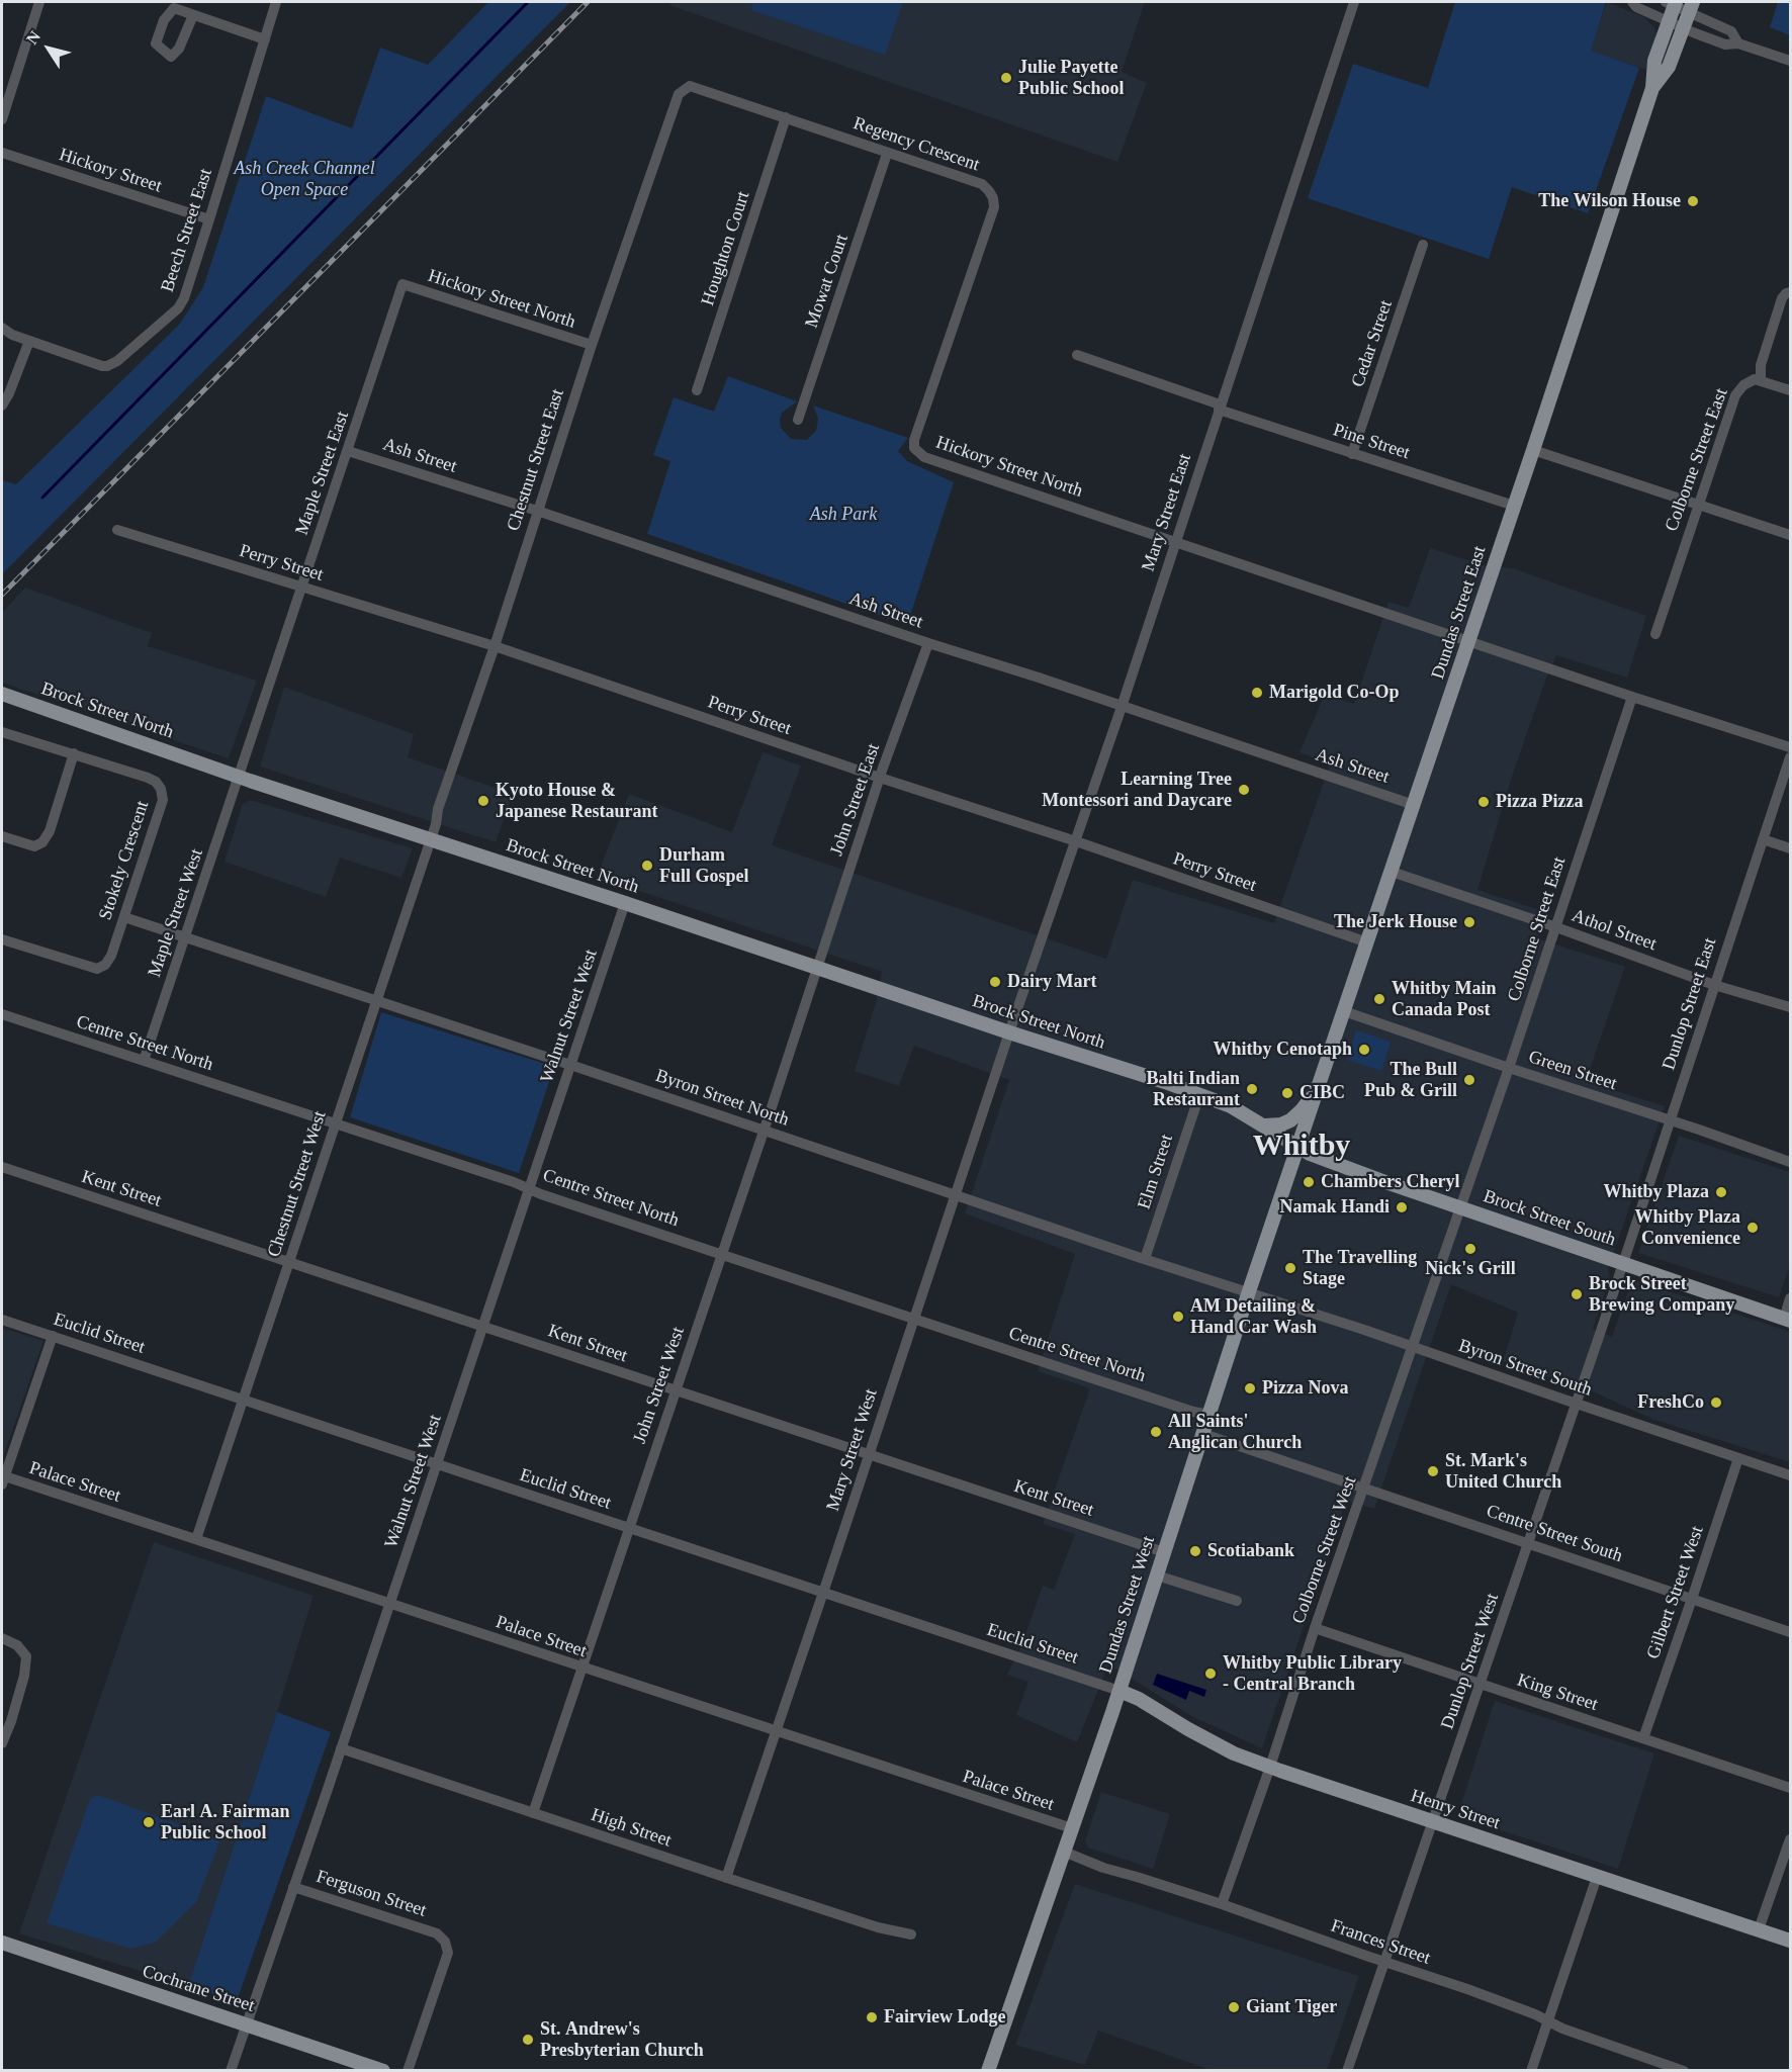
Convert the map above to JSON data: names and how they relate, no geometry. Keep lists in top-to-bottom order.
{
  "streets": {
    "main road": [
      "Dundas Street East",
      "Brock Street North",
      "Brock Street South",
      "Dundas Street West",
      "Henry Street",
      "Cochrane Street"
    ],
    "street": [
      "Regency Crescent",
      "Hickory Street",
      "Beech Street East",
      "Houghton Court",
      "Mowat Court",
      "Hickory Street North",
      "Cedar Street",
      "Pine Street",
      "Ash Street",
      "Chestnut Street East",
      "Colborne Street East",
      "Maple Street East",
      "Mary Street East",
      "Perry Street",
      "John Street East",
      "Stokely Crescent",
      "Maple Street West",
      "Athol Street",
      "Dunlop Street East",
      "Walnut Street West",
      "Centre Street North",
      "Green Street",
      "Byron Street North",
      "Elm Street",
      "Chestnut Street West",
      "Kent Street",
      "Euclid Street",
      "Byron Street South",
      "John Street West",
      "Mary Street West",
      "Palace Street",
      "Centre Street South",
      "Colborne Street West",
      "Gilbert Street West",
      "Dunlop Street West",
      "King Street",
      "High Street",
      "Ferguson Street",
      "Frances Street"
    ]
  },
  "crossings": [
    ["Regency Crescent", "Houghton Court"],
    ["Regency Crescent", "Mowat Court"],
    ["Regency Crescent", "Hickory Street North"],
    ["Regency Crescent", "Chestnut Street East"],
    ["Hickory Street", "Beech Street East"],
    ["Hickory Street North", "Chestnut Street East"],
    ["Hickory Street North", "Colborne Street East"],
    ["Hickory Street North", "Maple Street East"],
    ["Hickory Street North", "Mary Street East"],
    ["Hickory Street North", "Dundas Street East"],
    ["Cedar Street", "Pine Street"],
    ["Pine Street", "Mary Street East"],
    ["Pine Street", "Dundas Street East"],
    ["Ash Street", "Chestnut Street East"],
    ["Ash Street", "Maple Street East"],
    ["Ash Street", "Mary Street East"],
    ["Ash Street", "Dundas Street East"],
    ["Ash Street", "John Street East"],
    ["Chestnut Street East", "Perry Street"],
    ["Chestnut Street East", "Brock Street North"],
    ["Chestnut Street East", "Chestnut Street West"],
    ["Colborne Street East", "Athol Street"],
    ["Colborne Street East", "Green Street"],
    ["Colborne Street East", "Brock Street South"],
    ["Colborne Street East", "Colborne Street West"],
    ["Maple Street East", "Perry Street"],
    ["Maple Street East", "Brock Street North"],
    ["Maple Street East", "Maple Street West"],
    ["Mary Street East", "Perry Street"],
    ["Mary Street East", "Brock Street North"],
    ["Mary Street East", "Mary Street West"],
    ["Perry Street", "Dundas Street East"],
    ["Perry Street", "John Street East"],
    ["Dundas Street East", "Brock Street North"],
    ["Dundas Street East", "Athol Street"],
    ["Dundas Street East", "Green Street"],
    ["Dundas Street East", "Brock Street South"],
    ["Dundas Street East", "Dundas Street West"],
    ["Brock Street North", "John Street East"],
    ["Brock Street North", "Maple Street West"],
    ["Brock Street North", "Walnut Street West"],
    ["Brock Street North", "Elm Street"],
    ["Brock Street North", "Chestnut Street West"],
    ["Brock Street North", "Brock Street South"],
    ["Brock Street North", "John Street West"],
    ["Brock Street North", "Mary Street West"],
    ["Brock Street North", "Dundas Street West"],
    ["John Street East", "John Street West"],
    ["Stokely Crescent", "Byron Street North"],
    ["Maple Street West", "Centre Street North"],
    ["Maple Street West", "Byron Street North"],
    ["Athol Street", "Dunlop Street East"],
    ["Dunlop Street East", "Green Street"],
    ["Dunlop Street East", "Brock Street South"],
    ["Dunlop Street East", "Dunlop Street West"],
    ["Walnut Street West", "Centre Street North"],
    ["Walnut Street West", "Byron Street North"],
    ["Walnut Street West", "Kent Street"],
    ["Walnut Street West", "Euclid Street"],
    ["Walnut Street West", "Palace Street"],
    ["Walnut Street West", "High Street"],
    ["Walnut Street West", "Ferguson Street"],
    ["Walnut Street West", "Cochrane Street"],
    ["Centre Street North", "Chestnut Street West"],
    ["Centre Street North", "John Street West"],
    ["Centre Street North", "Mary Street West"],
    ["Centre Street North", "Dundas Street West"],
    ["Byron Street North", "Elm Street"],
    ["Byron Street North", "Chestnut Street West"],
    ["Byron Street North", "Byron Street South"],
    ["Byron Street North", "John Street West"],
    ["Byron Street North", "Mary Street West"],
    ["Byron Street North", "Dundas Street West"],
    ["Chestnut Street West", "Kent Street"],
    ["Chestnut Street West", "Euclid Street"],
    ["Chestnut Street West", "Palace Street"],
    ["Kent Street", "John Street West"],
    ["Kent Street", "Mary Street West"],
    ["Kent Street", "Dundas Street West"],
    ["Brock Street South", "Colborne Street West"],
    ["Brock Street South", "Dundas Street West"],
    ["Brock Street South", "Dunlop Street West"],
    ["Euclid Street", "John Street West"],
    ["Euclid Street", "Mary Street West"],
    ["Euclid Street", "Dundas Street West"],
    ["Euclid Street", "Henry Street"],
    ["Byron Street South", "Colborne Street West"],
    ["Byron Street South", "Gilbert Street West"],
    ["Byron Street South", "Dundas Street West"],
    ["Byron Street South", "Dunlop Street West"],
    ["John Street West", "Palace Street"],
    ["John Street West", "High Street"],
    ["Mary Street West", "Palace Street"],
    ["Mary Street West", "High Street"],
    ["Palace Street", "Dundas Street West"],
    ["Centre Street South", "Colborne Street West"],
    ["Centre Street South", "Gilbert Street West"],
    ["Centre Street South", "Dundas Street West"],
    ["Centre Street South", "Dunlop Street West"],
    ["Colborne Street West", "King Street"],
    ["Colborne Street West", "Henry Street"],
    ["Colborne Street West", "Frances Street"],
    ["Gilbert Street West", "King Street"],
    ["Dundas Street West", "Henry Street"],
    ["Dundas Street West", "Frances Street"],
    ["Dunlop Street West", "King Street"],
    ["Dunlop Street West", "Henry Street"],
    ["Dunlop Street West", "Frances Street"]
  ],
  "districts": ["Whitby"],
  "parks": ["Ash Creek Channel Open Space", "Ash Park"],
  "places": [
    "Julie Payette Public School",
    "The Wilson House",
    "Marigold Co-Op",
    "Learning Tree Montessori and Daycare",
    "Kyoto House & Japanese Restaurant",
    "Pizza Pizza",
    "Durham Full Gospel",
    "The Jerk House",
    "Dairy Mart",
    "Whitby Main Canada Post",
    "Whitby Cenotaph",
    "The Bull Pub & Grill",
    "Balti Indian Restaurant",
    "CIBC",
    "Chambers Cheryl",
    "Whitby Plaza",
    "Namak Handi",
    "Whitby Plaza Convenience",
    "Nick's Grill",
    "The Travelling Stage",
    "Brock Street Brewing Company",
    "AM Detailing & Hand Car Wash",
    "Pizza Nova",
    "FreshCo",
    "All Saints' Anglican Church",
    "St. Mark's United Church",
    "Scotiabank",
    "Whitby Public Library - Central Branch",
    "Earl A. Fairman Public School",
    "Giant Tiger",
    "Fairview Lodge",
    "St. Andrew's Presbyterian Church"
  ],
  "north": "top left"
}
